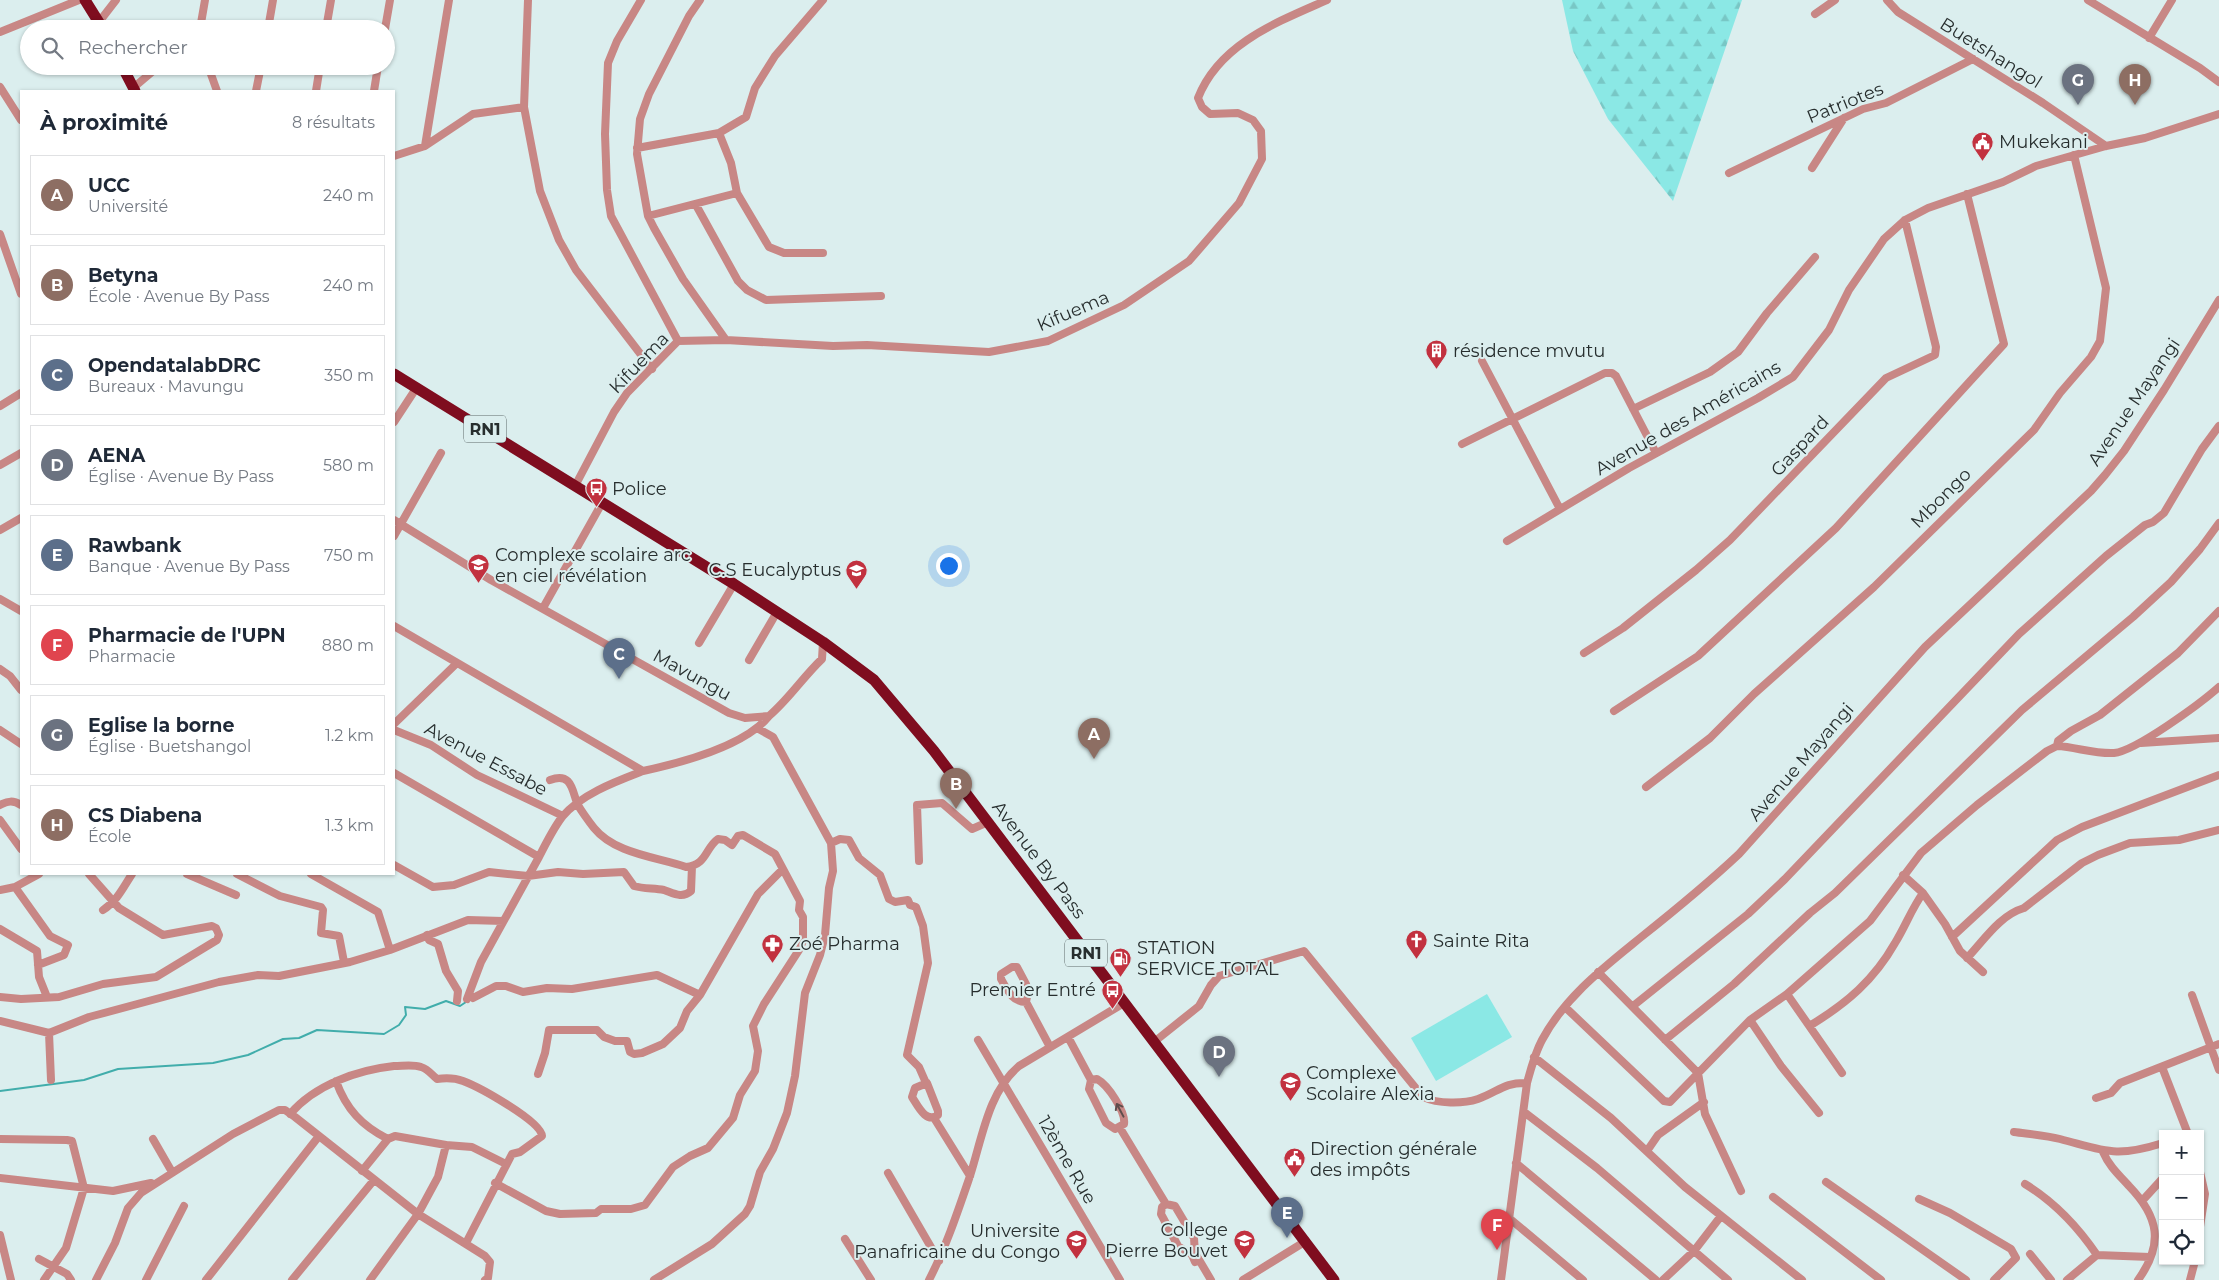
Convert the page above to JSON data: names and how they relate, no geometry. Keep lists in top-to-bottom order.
{
  "streets": {
    "highway": ["RN1", "Avenue By Pass"],
    "street": [
      "Buetshangol",
      "Patriotes",
      "Kifuema",
      "Avenue Mayangi",
      "Avenue des Américains",
      "Gaspard",
      "Mbongo",
      "Mavungu",
      "Avenue Essabe",
      "12ème Rue"
    ]
  },
  "crossings": [
    ["Buetshangol", "Patriotes"],
    ["Buetshangol", "Avenue des Américains"],
    ["Kifuema", "Avenue By Pass"],
    ["Avenue des Américains", "Gaspard"],
    ["Avenue des Américains", "Mbongo"]
  ],
  "places": {
    "public building": ["Mukekani", "Direction générale des impôts"],
    "building": ["résidence mvutu"],
    "bus stop": ["Police", "Premier Entré"],
    "school or university": [
      "Complexe scolaire arc en ciel révélation",
      "C.S Eucalyptus",
      "Complexe Scolaire Alexia",
      "College Pierre Bouvet",
      "Universite Panafricaine du Congo"
    ],
    "church": ["Sainte Rita"],
    "pharmacy": ["Zoé Pharma"],
    "fuel station": ["STATION SERVICE TOTAL"]
  },
  "page": {
    "search": "Rechercher",
    "pins": [
      "G",
      "H",
      "C",
      "A",
      "B",
      "D",
      "E",
      "F"
    ],
    "heading": ["À proximité", "8 résultats"],
    "list": [
      {
        "mark": "A",
        "name": "UCC",
        "note": "Université",
        "value": "240 m"
      },
      {
        "mark": "B",
        "name": "Betyna",
        "note": "École · Avenue By Pass",
        "value": "240 m"
      },
      {
        "mark": "C",
        "name": "OpendatalabDRC",
        "note": "Bureaux · Mavungu",
        "value": "350 m"
      },
      {
        "mark": "D",
        "name": "AENA",
        "note": "Église · Avenue By Pass",
        "value": "580 m"
      },
      {
        "mark": "E",
        "name": "Rawbank",
        "note": "Banque · Avenue By Pass",
        "value": "750 m"
      },
      {
        "mark": "F",
        "name": "Pharmacie de l'UPN",
        "note": "Pharmacie",
        "value": "880 m"
      },
      {
        "mark": "G",
        "name": "Eglise la borne",
        "note": "Église · Buetshangol",
        "value": "1.2 km"
      },
      {
        "mark": "H",
        "name": "CS Diabena",
        "note": "École",
        "value": "1.3 km"
      }
    ],
    "map_buttons": ["+", "−"]
  }
}
